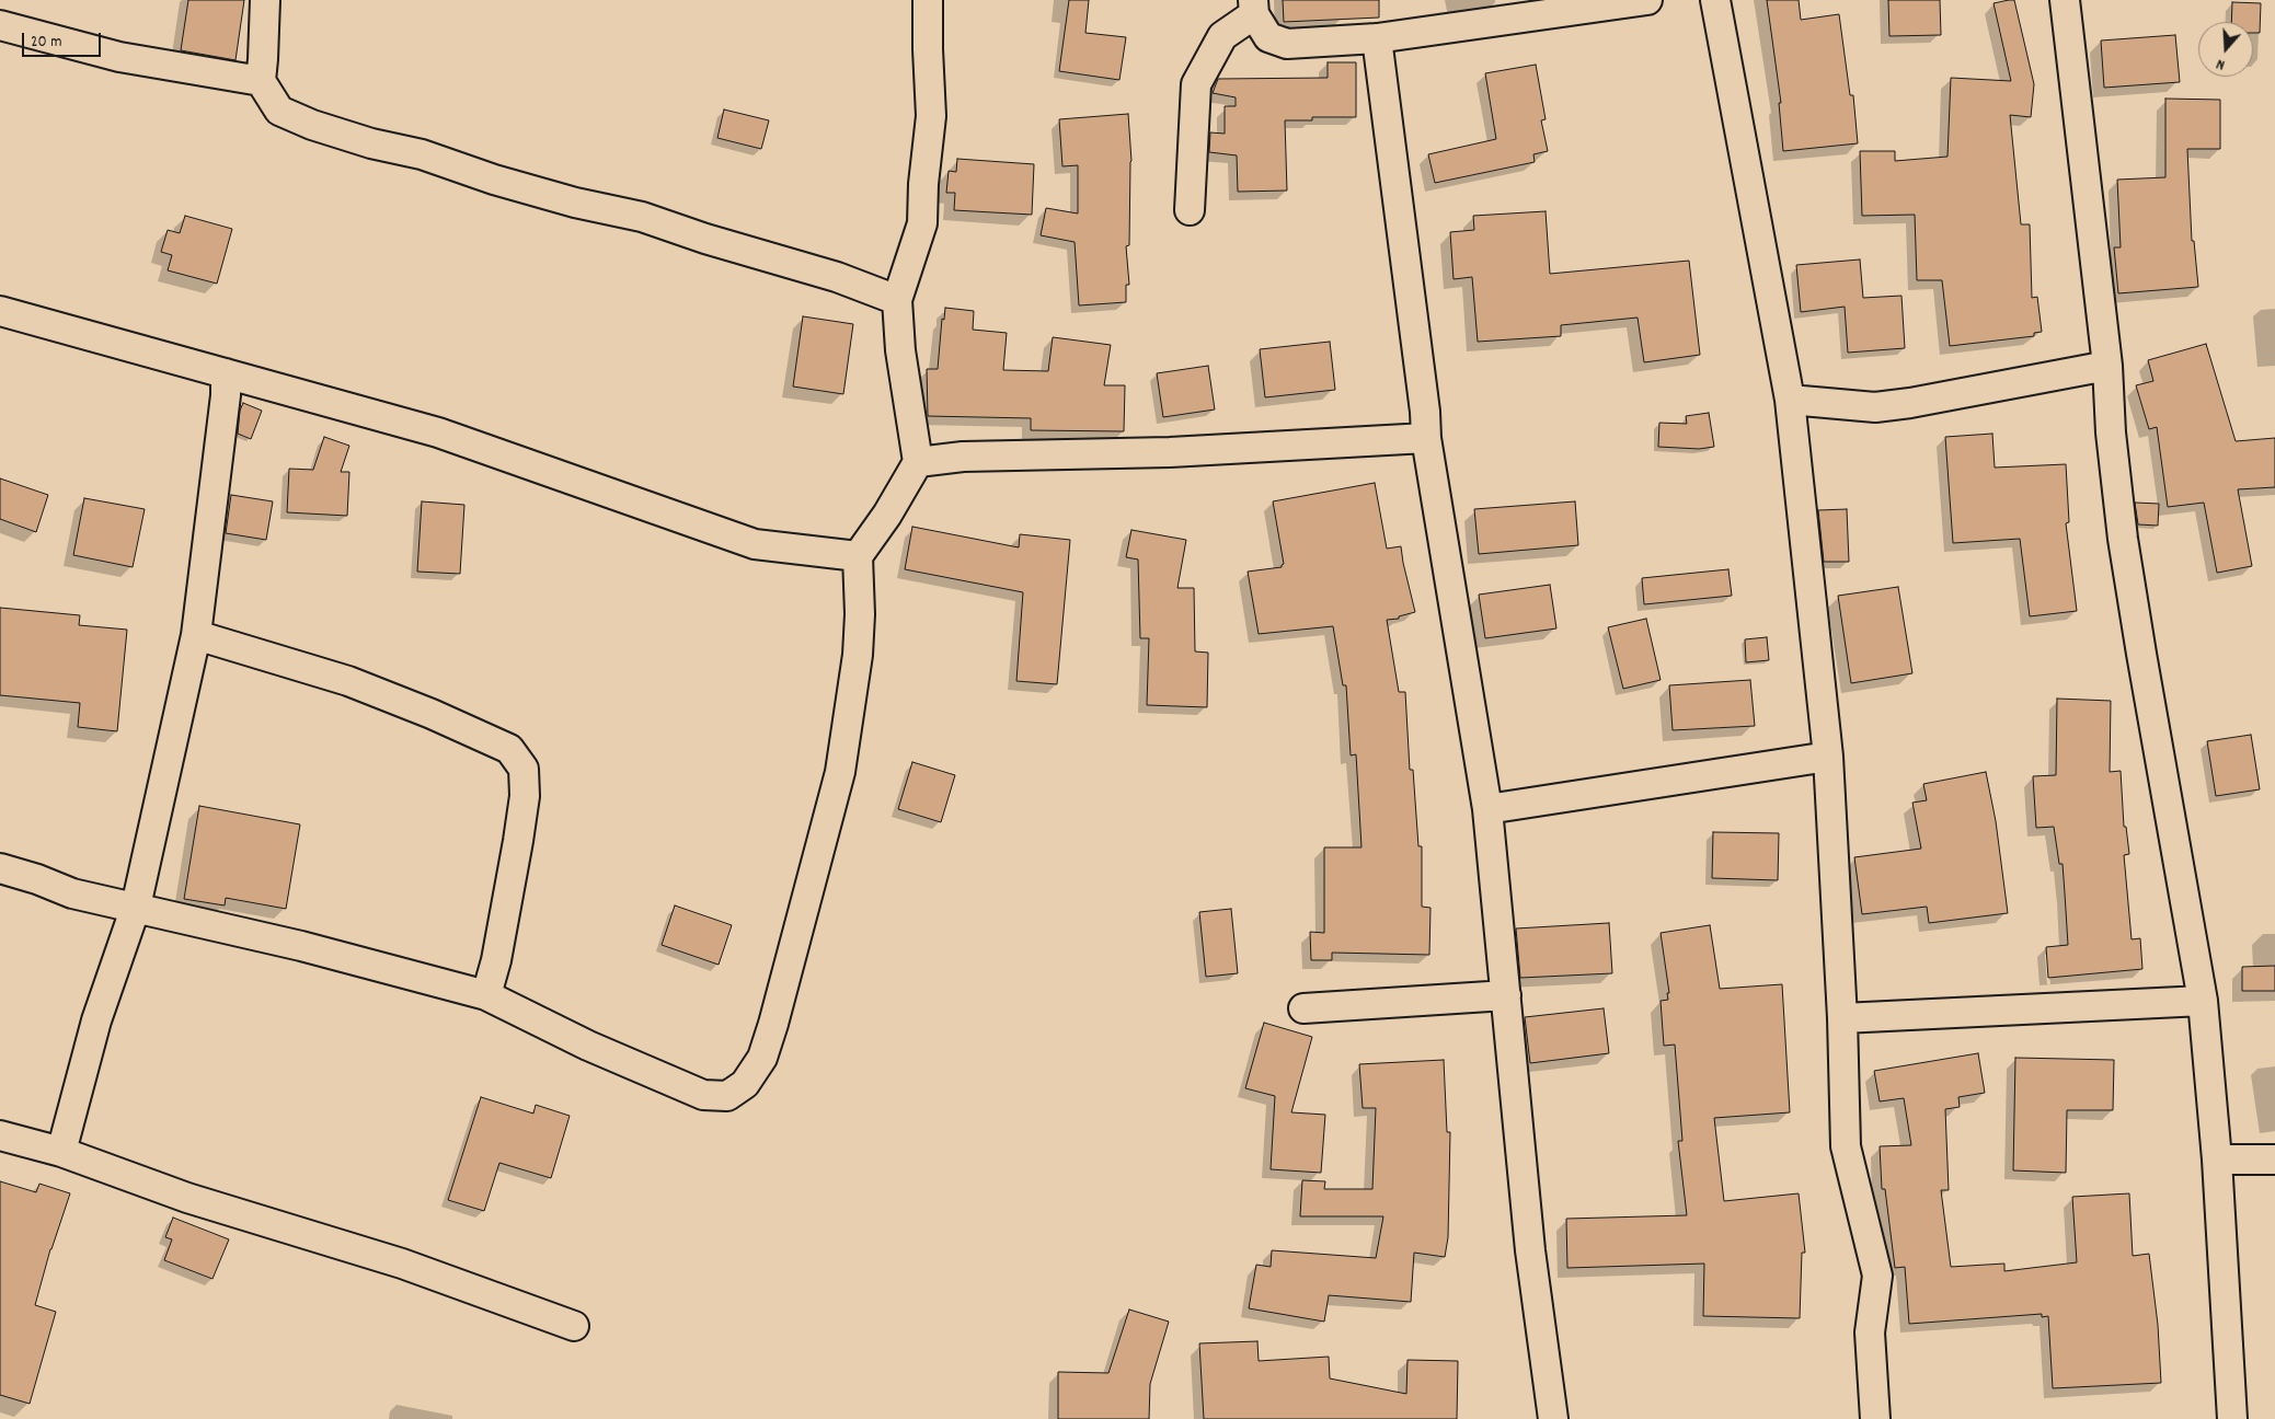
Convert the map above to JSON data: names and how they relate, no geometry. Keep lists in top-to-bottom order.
{
  "scale_bar": "20 m",
  "north": "bottom"
}
